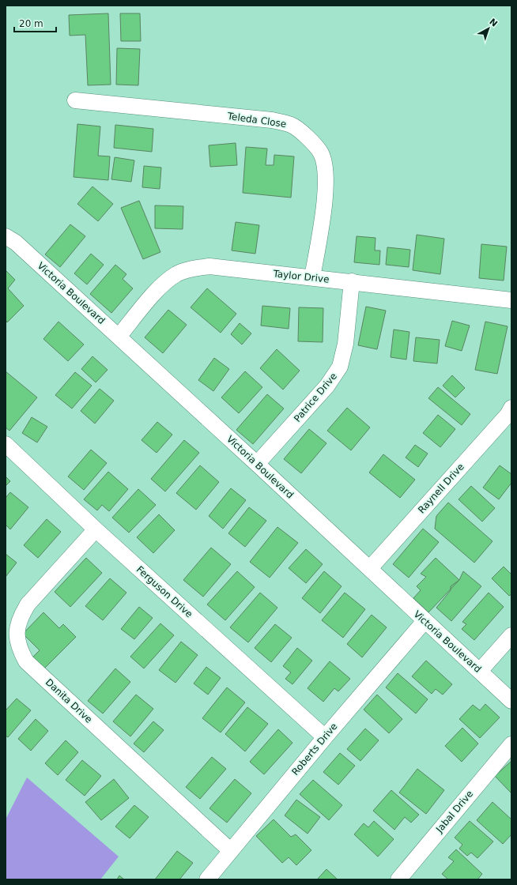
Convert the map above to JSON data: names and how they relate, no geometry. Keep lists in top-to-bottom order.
{
  "streets": {
    "street": [
      "Teleda Close",
      "Taylor Drive",
      "Victoria Boulevard",
      "Patrice Drive",
      "Raynell Drive",
      "Ferguson Drive",
      "Danita Drive",
      "Roberts Drive",
      "Jabal Drive"
    ]
  },
  "crossings": [
    ["Teleda Close", "Taylor Drive"],
    ["Taylor Drive", "Victoria Boulevard"],
    ["Taylor Drive", "Patrice Drive"],
    ["Victoria Boulevard", "Patrice Drive"],
    ["Victoria Boulevard", "Raynell Drive"],
    ["Victoria Boulevard", "Roberts Drive"],
    ["Ferguson Drive", "Danita Drive"],
    ["Ferguson Drive", "Roberts Drive"],
    ["Danita Drive", "Roberts Drive"]
  ],
  "scale_bar": "20 m",
  "north": "top right"
}
